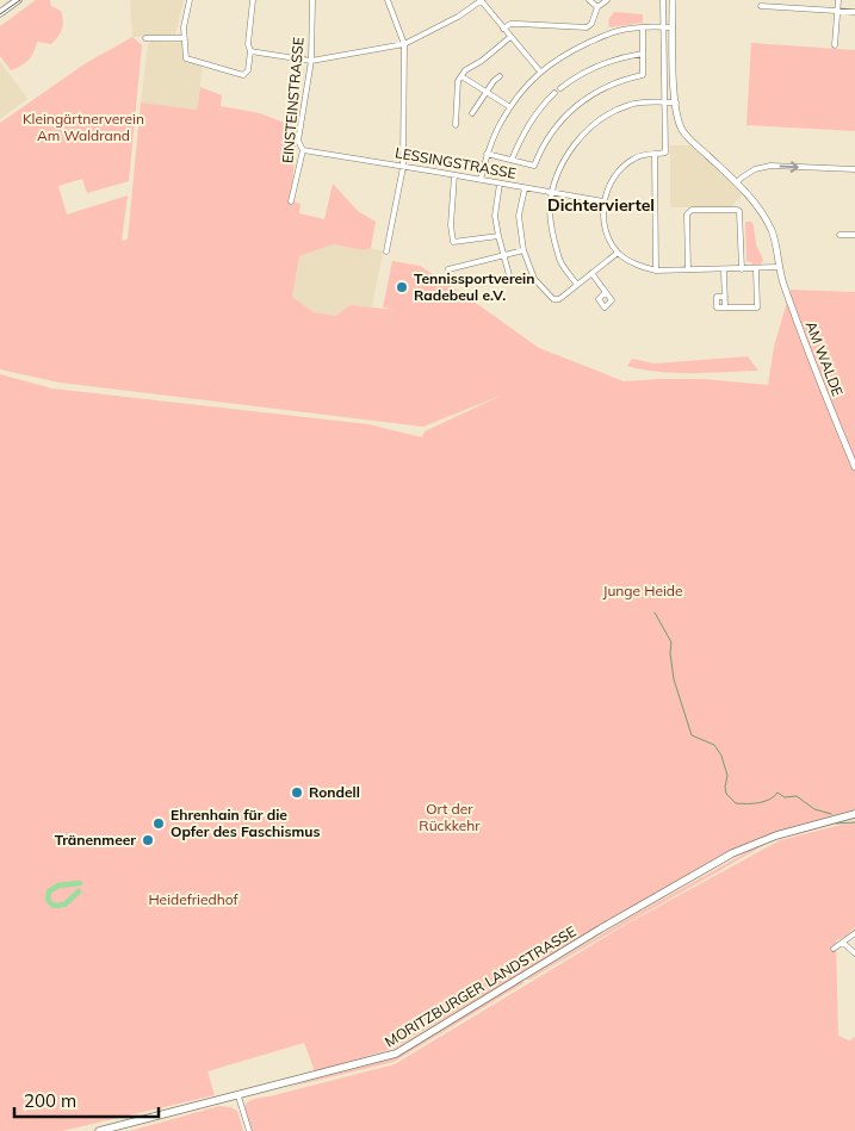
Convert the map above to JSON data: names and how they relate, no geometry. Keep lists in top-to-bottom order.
{
  "streets": {
    "main road": ["MORITZBURGER LANDSTRASSE"],
    "street": ["EINSTEINSTRASSE", "LESSINGSTRASSE", "AM WALDE"]
  },
  "crossings": [
    ["EINSTEINSTRASSE", "LESSINGSTRASSE"]
  ],
  "districts": ["Dichterviertel"],
  "parks": [
    "Kleingärtnerverein Am Waldrand",
    "Junge Heide",
    "Ort der Rückkehr",
    "Heidefriedhof"
  ],
  "places": [
    "Tennissportverein Radebeul e.V.",
    "Rondell",
    "Ehrenhain für die Opfer des Faschismus",
    "Tränenmeer"
  ],
  "scale_bar": "200 m"
}
